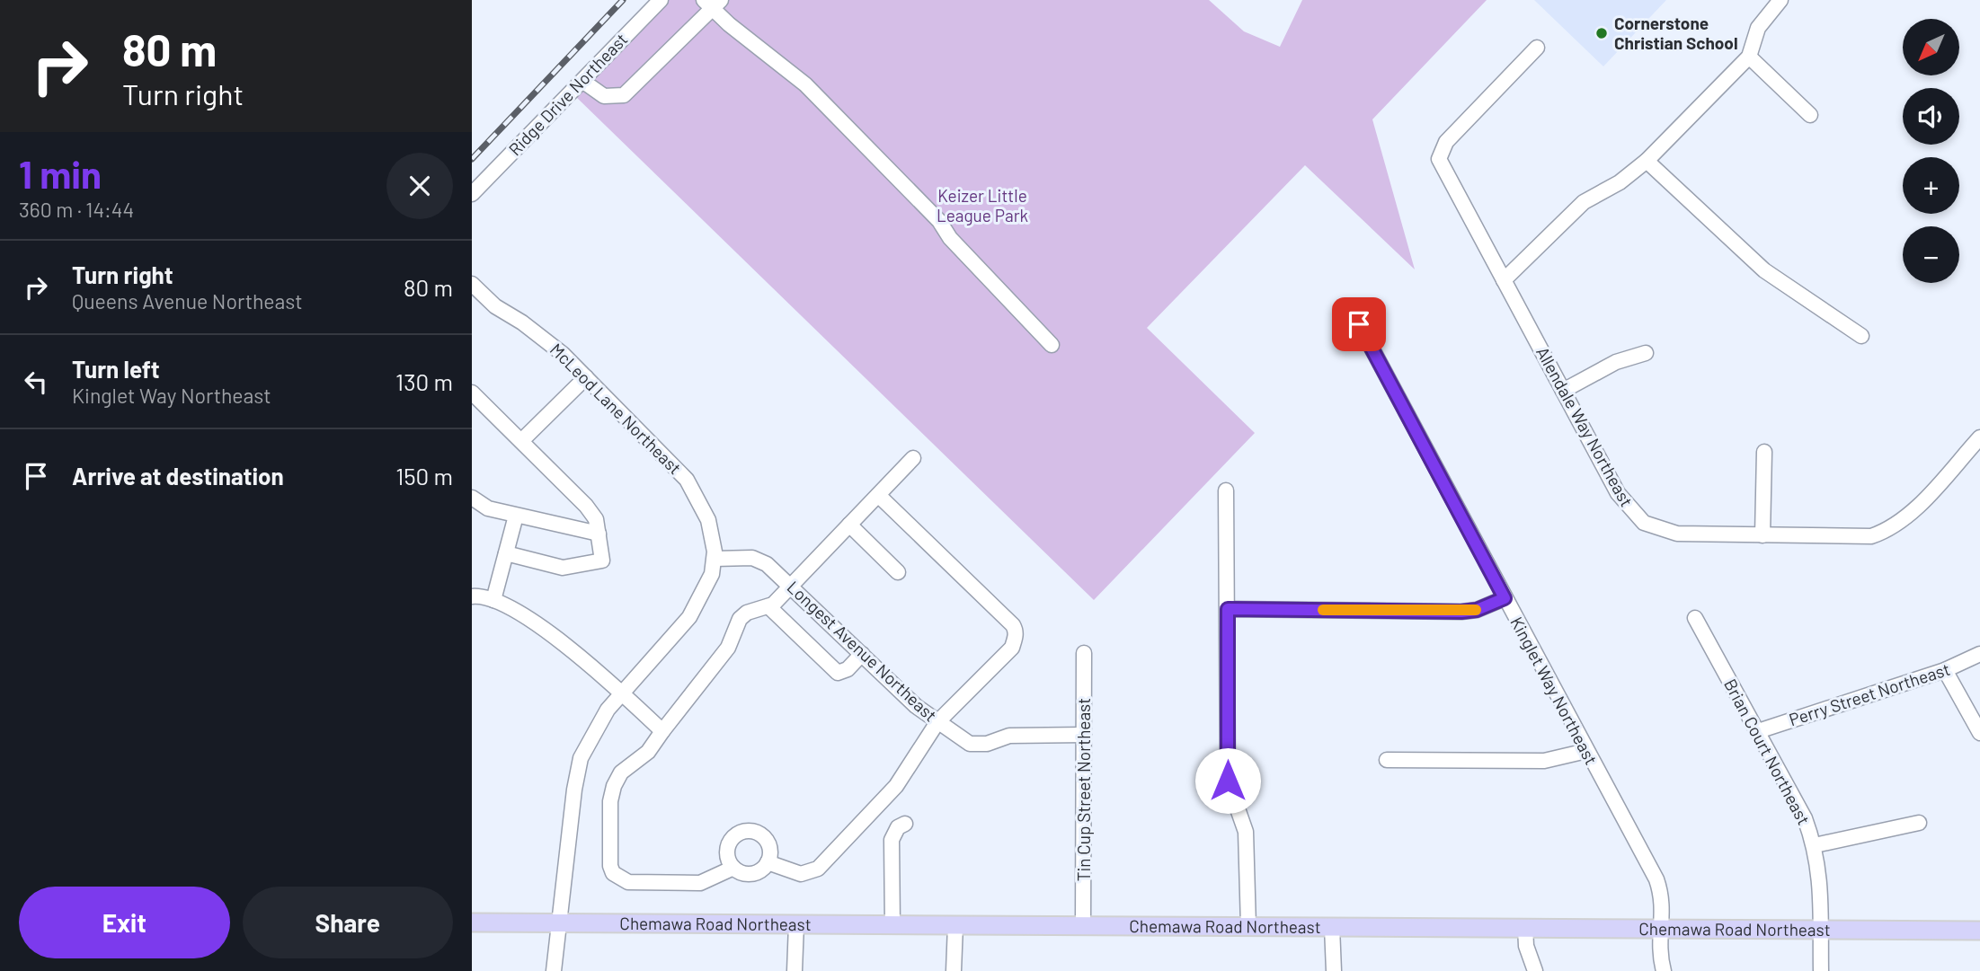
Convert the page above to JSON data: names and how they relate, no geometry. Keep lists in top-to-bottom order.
{
  "streets": {
    "main road": ["Chemawa Road Northeast"],
    "street": [
      "Ridge Drive Northeast",
      "McLeod Lane Northeast",
      "Allendale Way Northeast",
      "Longest Avenue Northeast",
      "Kinglet Way Northeast",
      "Perry Street Northeast",
      "Brian Court Northeast",
      "Tin Cup Street Northeast"
    ]
  },
  "crossings": [
    ["McLeod Lane Northeast", "Longest Avenue Northeast"],
    ["McLeod Lane Northeast", "Chemawa Road Northeast"],
    ["Longest Avenue Northeast", "Tin Cup Street Northeast"],
    ["Kinglet Way Northeast", "Chemawa Road Northeast"],
    ["Perry Street Northeast", "Brian Court Northeast"],
    ["Brian Court Northeast", "Chemawa Road Northeast"],
    ["Tin Cup Street Northeast", "Chemawa Road Northeast"]
  ],
  "parks": ["Keizer Little League Park"],
  "places": ["Cornerstone Christian School"],
  "north": "bottom left",
  "page": {
    "turn": ["80 m", "Turn right"],
    "map_buttons": ["+", "−"],
    "heading": ["1 min", "360 m · 14:44"],
    "list": [
      {
        "name": "Turn right",
        "note": "Queens Avenue Northeast",
        "value": "80 m"
      },
      {
        "name": "Turn left",
        "note": "Kinglet Way Northeast",
        "value": "130 m"
      },
      {
        "name": "Arrive at destination",
        "value": "150 m"
      }
    ],
    "buttons": ["Exit", "Share"]
  }
}
